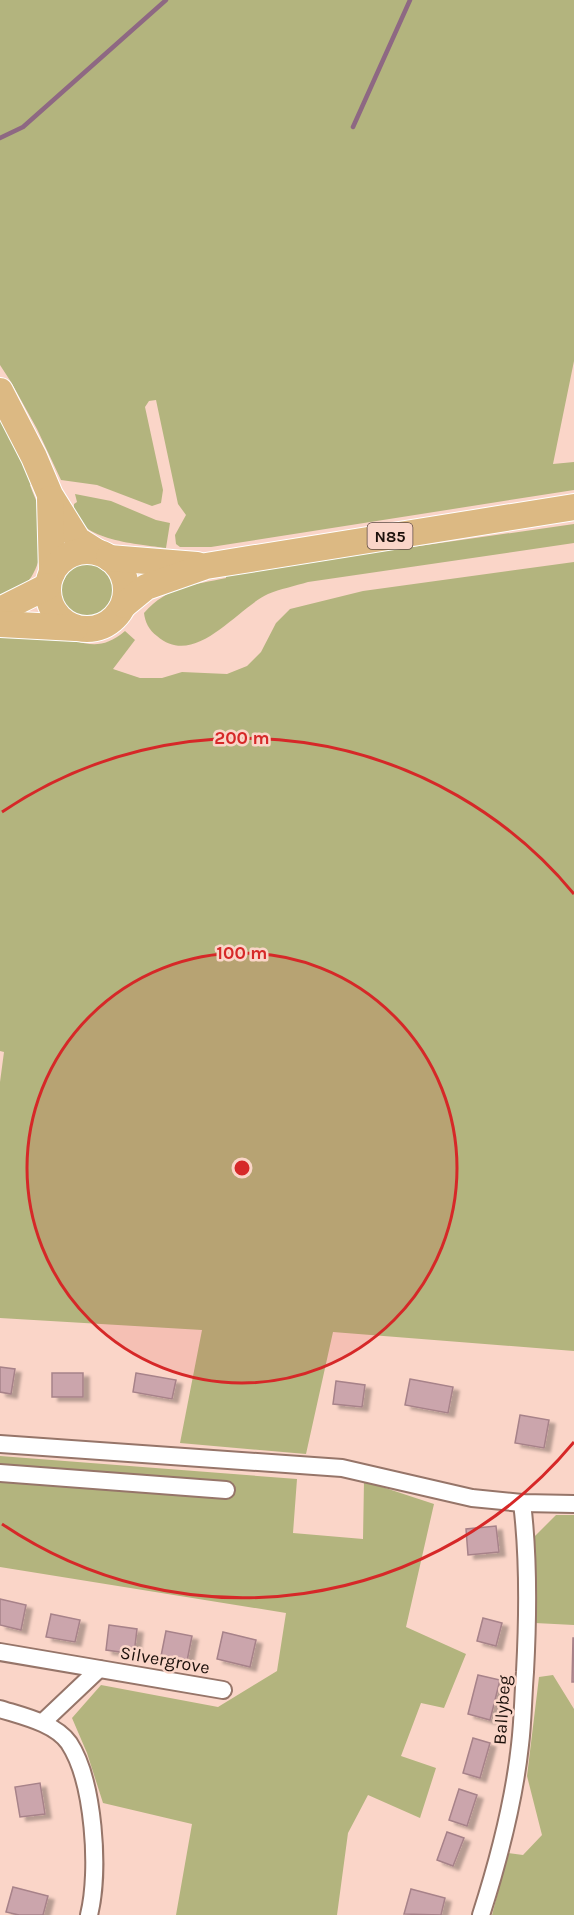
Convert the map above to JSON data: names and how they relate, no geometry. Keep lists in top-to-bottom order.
{
  "streets": {
    "main road": ["N85"],
    "street": ["Silvergrove", "Ballybeg"]
  },
  "rings": ["200 m", "100 m"]
}
